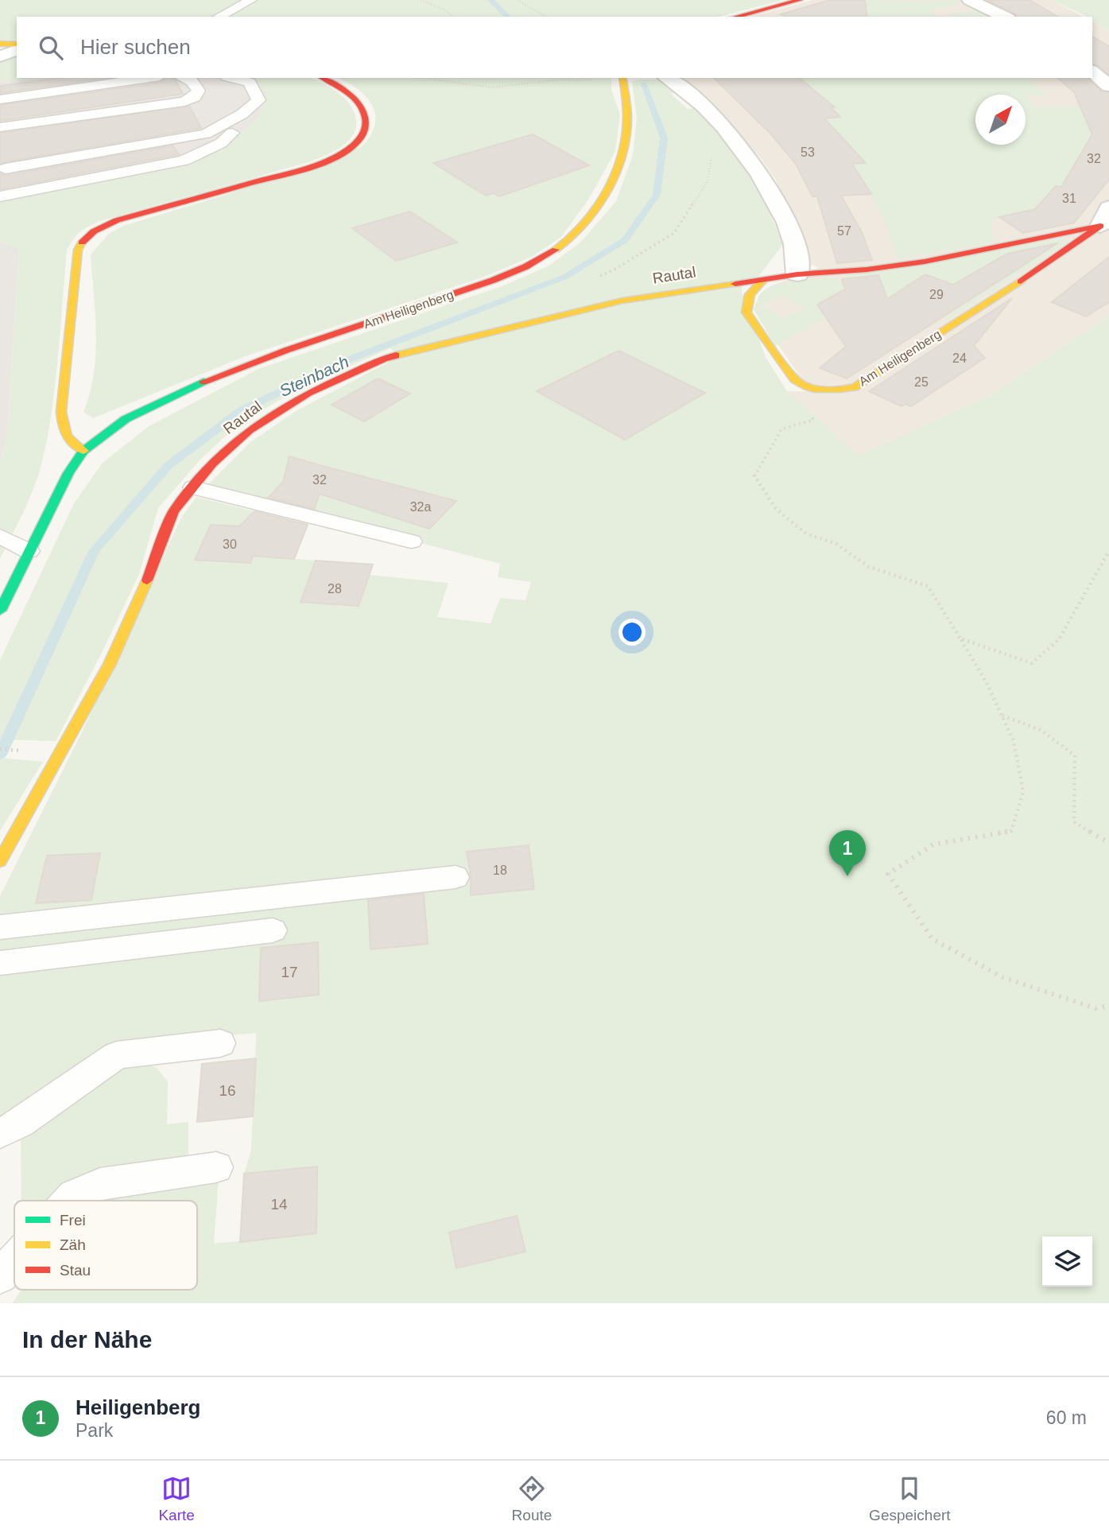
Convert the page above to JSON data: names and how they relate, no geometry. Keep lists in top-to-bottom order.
{
  "streets": {
    "street": ["Rautal", "Am Heiligenberg"]
  },
  "crossings": [
    ["Rautal", "Am Heiligenberg"]
  ],
  "water": ["Steinbach"],
  "house_numbers": [
    "53",
    "32",
    "31",
    "57",
    "29",
    "24",
    "25",
    "32",
    "32a",
    "30",
    "28",
    "18",
    "17",
    "16",
    "14"
  ],
  "legend": ["Frei", "Zäh", "Stau"],
  "north": "top right",
  "page": {
    "search": "Hier suchen",
    "pins": "1",
    "heading": "In der Nähe",
    "list": [
      {
        "mark": "1",
        "name": "Heiligenberg",
        "note": "Park",
        "value": "60 m"
      }
    ],
    "nav": ["Karte", "Route", "Gespeichert"]
  }
}
